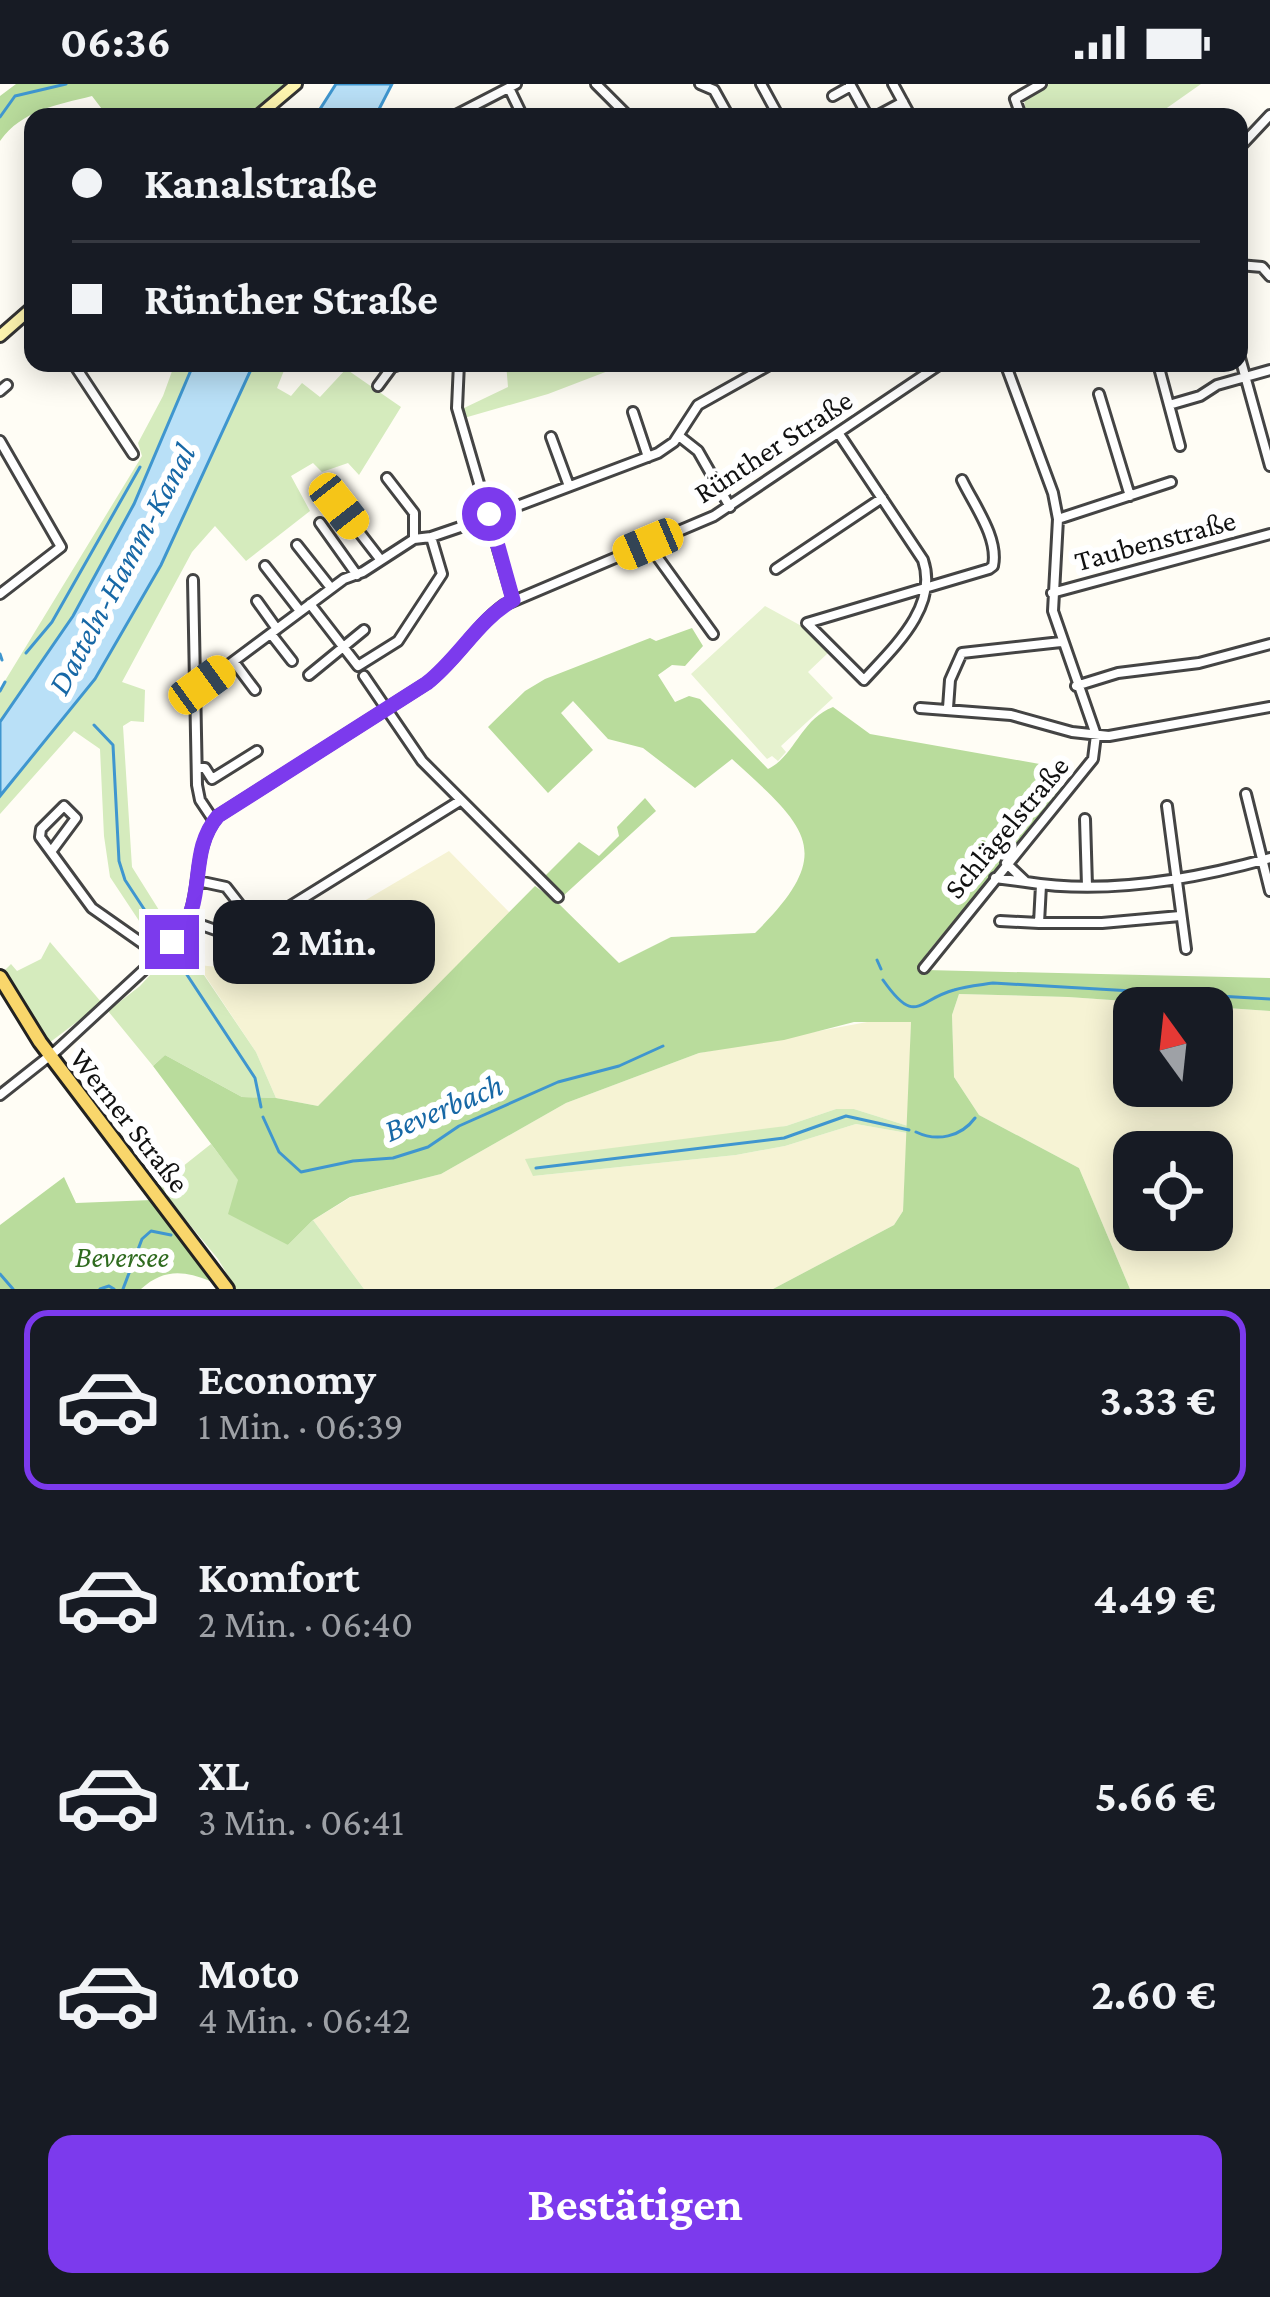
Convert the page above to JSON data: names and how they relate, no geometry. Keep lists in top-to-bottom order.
{
  "streets": {
    "main road": ["Werner Straße"],
    "street": ["Rünther Straße", "Taubenstraße", "Schlägelstraße"]
  },
  "crossings": [
    ["Taubenstraße", "Schlägelstraße"]
  ],
  "water": ["Datteln-Hamm-Kanal", "Beverbach"],
  "parks": ["Beversee"],
  "north": "top",
  "page": {
    "status": "06:36",
    "banner": ["Kanalstraße", "Rünther Straße"],
    "bubble": "2 Min.",
    "list": [
      {
        "name": "Economy",
        "note": "1 Min. · 06:39",
        "value": "3.33 €"
      },
      {
        "name": "Komfort",
        "note": "2 Min. · 06:40",
        "value": "4.49 €"
      },
      {
        "name": "XL",
        "note": "3 Min. · 06:41",
        "value": "5.66 €"
      },
      {
        "name": "Moto",
        "note": "4 Min. · 06:42",
        "value": "2.60 €"
      }
    ],
    "buttons": "Bestätigen"
  }
}
